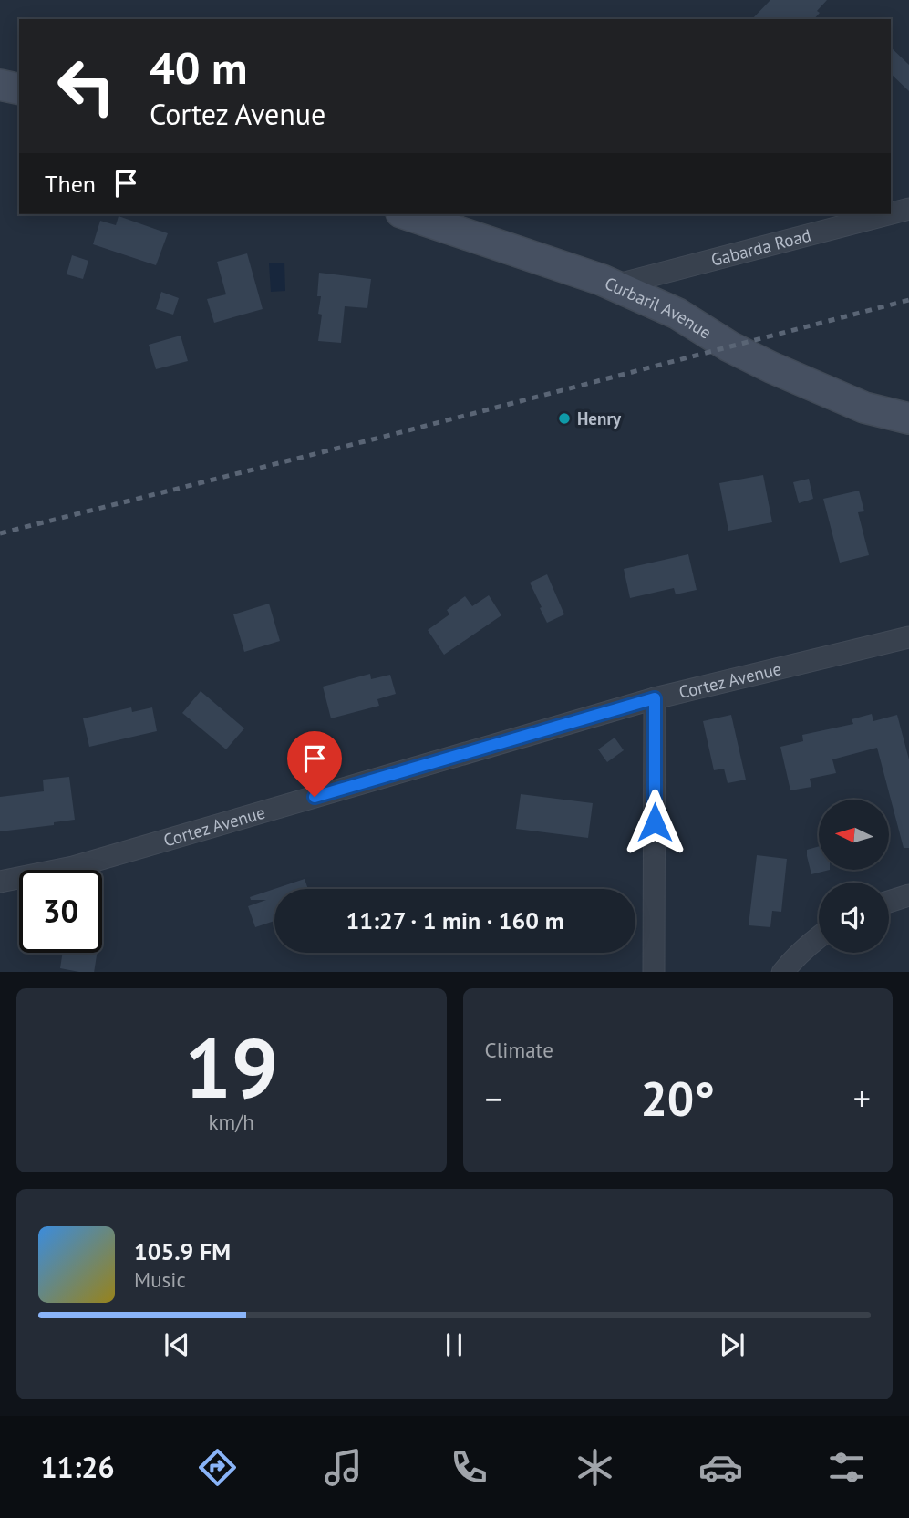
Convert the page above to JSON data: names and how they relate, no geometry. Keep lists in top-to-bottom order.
{
  "streets": {
    "street": ["Gabarda Road", "Curbaril Avenue", "Cortez Avenue"]
  },
  "crossings": [
    ["Gabarda Road", "Curbaril Avenue"]
  ],
  "places": ["Henry"],
  "north": "left",
  "page": {
    "turn": ["40 m", "Cortez Avenue"],
    "then": "Then",
    "limit": "30",
    "trip": "11:27 · 1 min · 160 m",
    "tile": [
      ["19", "km/h"],
      "Climate"
    ],
    "heat": ["−", "20°", "+"],
    "song": ["105.9 FM", "Music"],
    "tabs": "11:26"
  }
}
